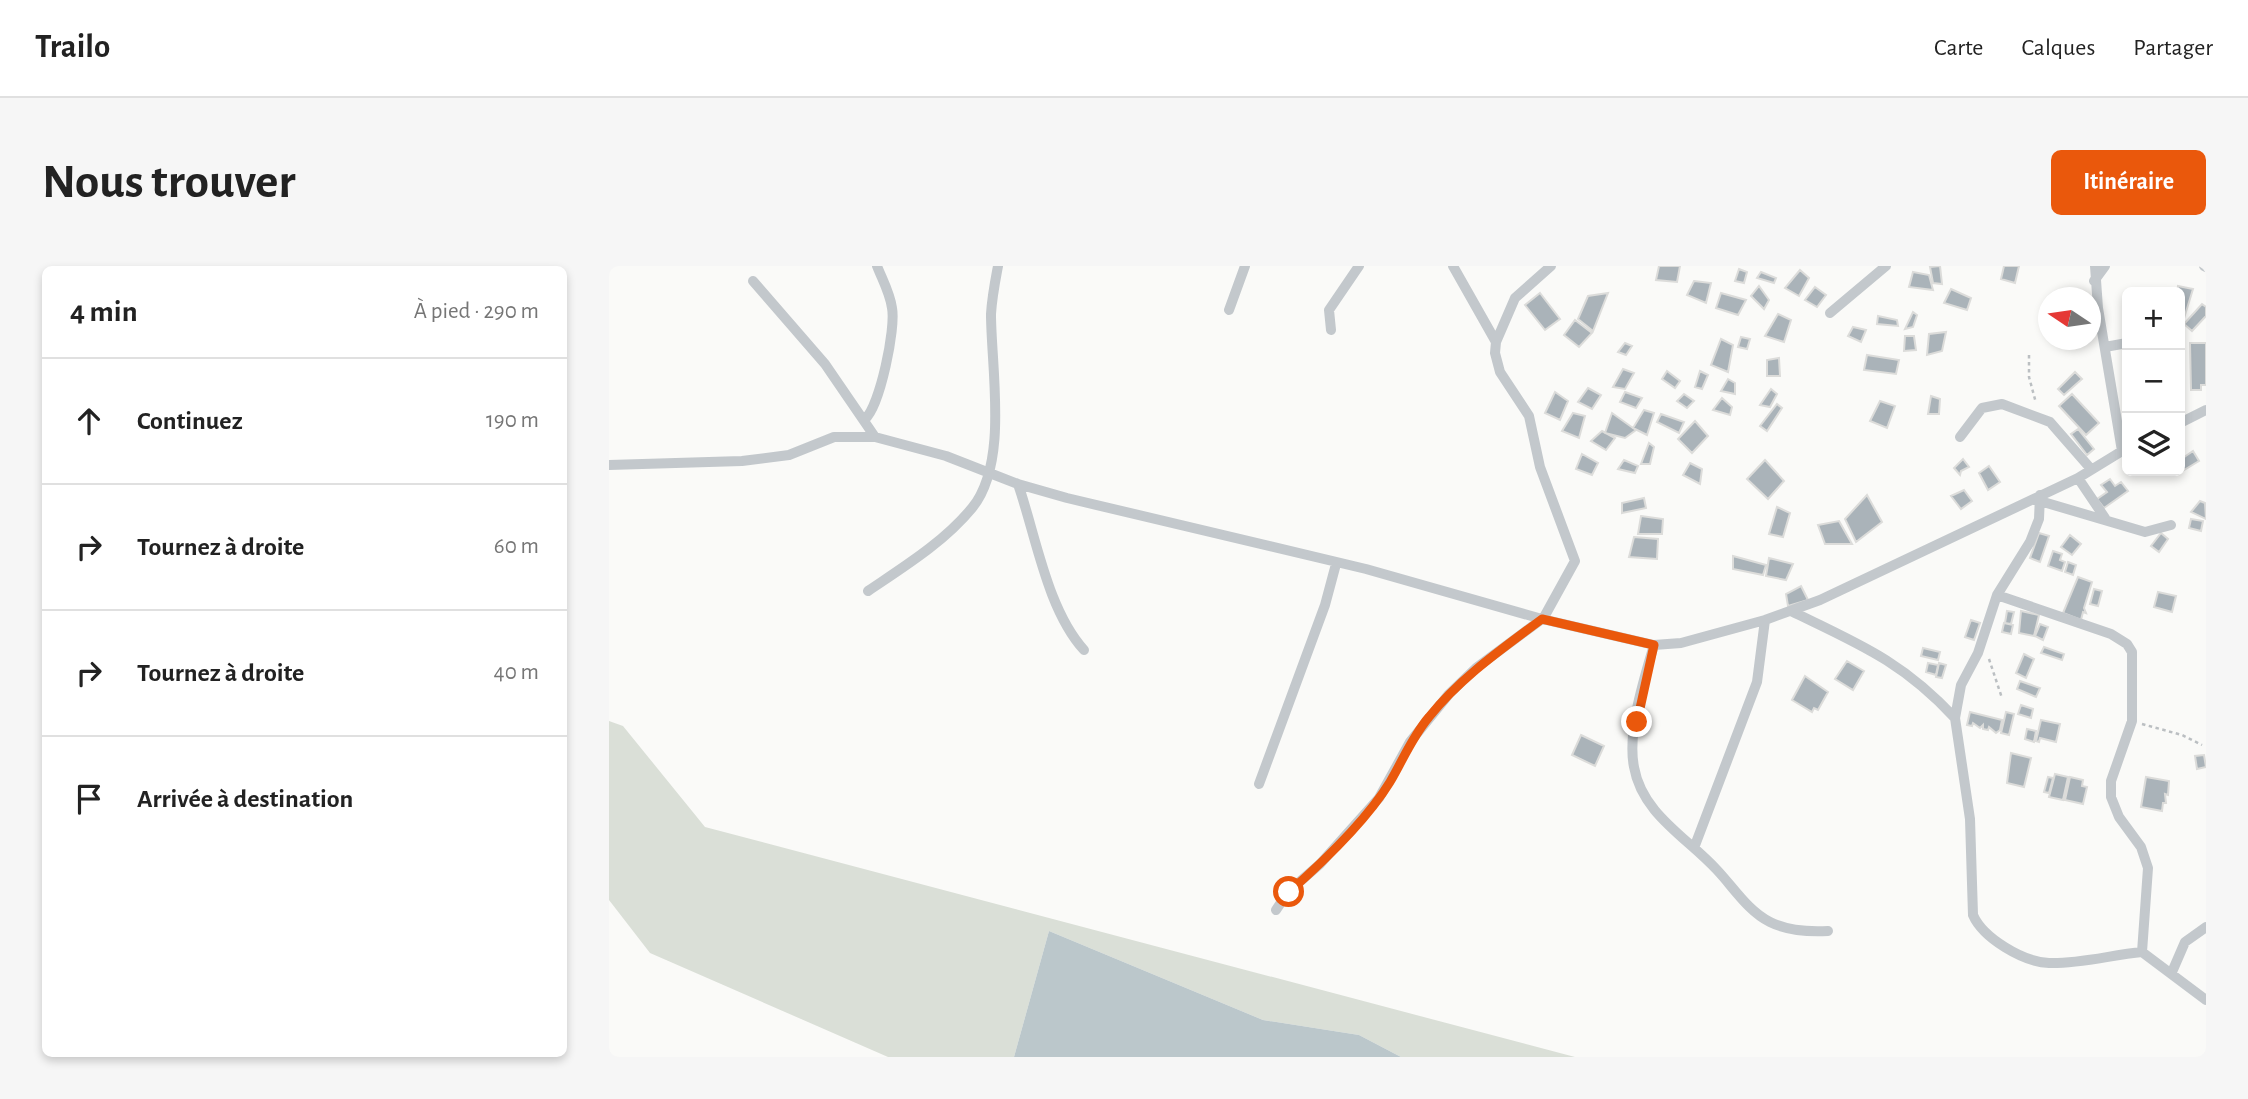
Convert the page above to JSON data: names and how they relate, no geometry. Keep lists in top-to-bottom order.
{
  "north": "left",
  "page": {
    "header": "Trailo",
    "nav": ["Carte", "Calques", "Partager"],
    "buttons": "Itinéraire",
    "title": "Nous trouver",
    "heading": ["4 min", "À pied · 290 m"],
    "map_buttons": ["+", "−"],
    "list": [
      ["Continuez", "190 m"],
      ["Tournez à droite", "60 m"],
      ["Tournez à droite", "40 m"],
      "Arrivée à destination"
    ]
  }
}
